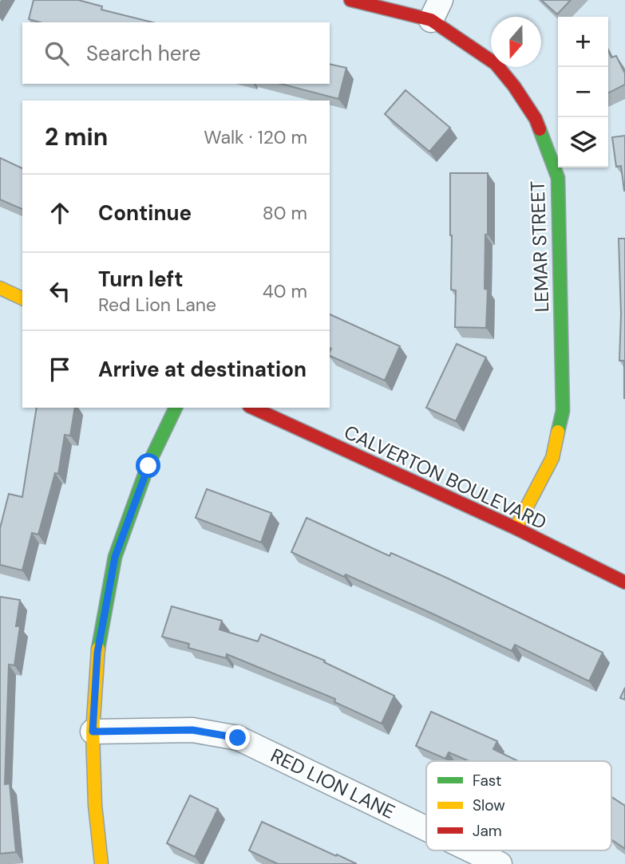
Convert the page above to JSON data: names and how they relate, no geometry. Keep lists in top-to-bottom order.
{
  "streets": {
    "street": ["LEMAR STREET", "CALVERTON BOULEVARD", "RED LION LANE"]
  },
  "crossings": [
    ["LEMAR STREET", "CALVERTON BOULEVARD"]
  ],
  "legend": ["Fast", "Slow", "Jam"],
  "north": "bottom",
  "page": {
    "map_buttons": ["+", "−"],
    "search": "Search here",
    "heading": ["2 min", "Walk · 120 m"],
    "list": [
      ["Continue", "80 m"],
      ["Turn left", "Red Lion Lane", "40 m"],
      "Arrive at destination"
    ]
  }
}
